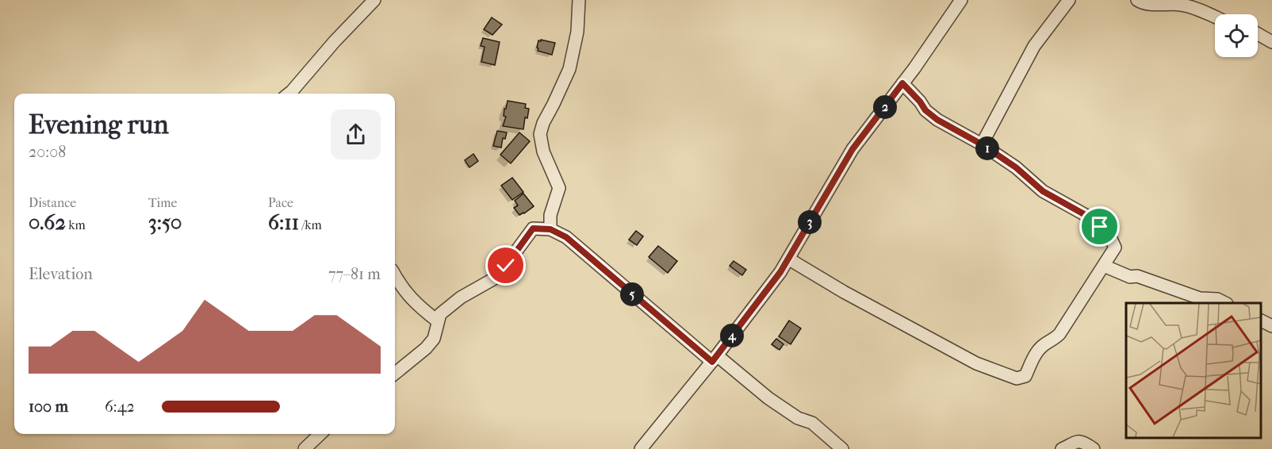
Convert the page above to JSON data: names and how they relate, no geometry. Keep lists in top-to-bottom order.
{
  "page": {
    "heading": ["Evening run", "20:08"],
    "pins": [
      "2",
      "1",
      "3",
      "5",
      "4"
    ],
    "stats": [
      ["Distance", "0.62 km"],
      ["Time", "3:50"],
      ["Pace", "6:11 /km"]
    ],
    "chart": ["Elevation", "77–81 m"],
    "list": [
      {
        "name": "100 m",
        "note": "6:42"
      }
    ]
  }
}
